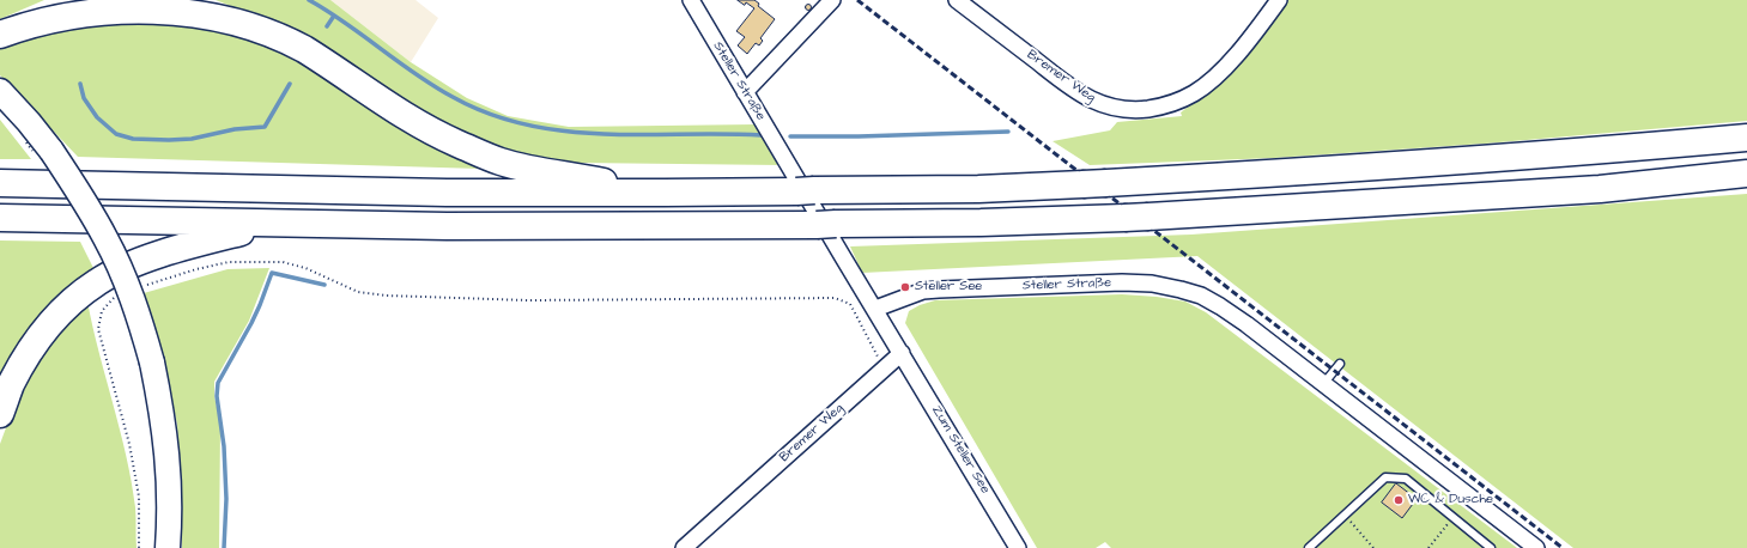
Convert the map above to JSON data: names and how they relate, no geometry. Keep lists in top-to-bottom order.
{
  "streets": {
    "street": ["Bremer Weg", "Steller Straße", "Zum Steller See"]
  },
  "crossings": [
    ["Bremer Weg", "Zum Steller See"]
  ],
  "places": ["Steller See", "WC & Dusche"]
}
